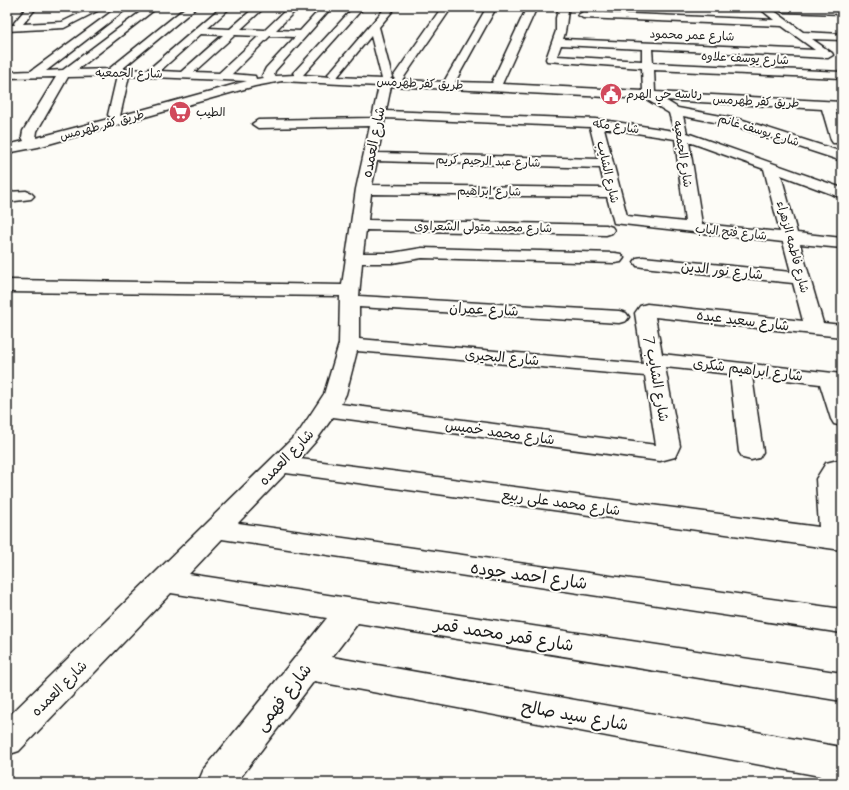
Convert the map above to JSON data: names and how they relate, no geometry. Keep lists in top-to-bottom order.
{
  "streets": {
    "street": [
      "شارع عمر محمود",
      "شارع يوسف علاوه",
      "شارع الجمعيه",
      "طريق كفر طهرمس",
      "شارع مكه",
      "شارع يوسف غانم",
      "شارع العمده",
      "شارع عبد الرحيم كريم",
      "شارع الشايب",
      "شارع ابراهيم",
      "شارع محمد متولى الشعراوى",
      "شارع فتح الباب",
      "شارع فاطمه الزهراء",
      "شارع نور الدين",
      "شارع عمران",
      "شارع سعيد عبده",
      "شارع البحيرى",
      "شارع ابراهيم شكرى",
      "شارع الشايب 7",
      "شارع محمد خميس",
      "شارع محمد على ربيع",
      "شارع احمد جوده",
      "شارع قمر محمد قمر",
      "شارع فهمى",
      "شارع سيد صالح"
    ]
  },
  "crossings": [
    ["شارع الجمعيه", "طريق كفر طهرمس"],
    ["شارع الجمعيه", "شارع مكه"],
    ["شارع الجمعيه", "شارع يوسف غانم"],
    ["شارع الجمعيه", "شارع فتح الباب"],
    ["طريق كفر طهرمس", "شارع العمده"],
    ["شارع مكه", "شارع العمده"],
    ["شارع مكه", "شارع الشايب"],
    ["شارع مكه", "شارع فاطمه الزهراء"],
    ["شارع العمده", "شارع عبد الرحيم كريم"],
    ["شارع العمده", "شارع ابراهيم"],
    ["شارع العمده", "شارع محمد متولى الشعراوى"],
    ["شارع العمده", "شارع عمران"],
    ["شارع العمده", "شارع البحيرى"],
    ["شارع العمده", "شارع محمد خميس"],
    ["شارع العمده", "شارع محمد على ربيع"],
    ["شارع العمده", "شارع احمد جوده"],
    ["شارع العمده", "شارع قمر محمد قمر"],
    ["شارع عبد الرحيم كريم", "شارع الشايب"],
    ["شارع الشايب", "شارع ابراهيم"],
    ["شارع الشايب", "شارع فتح الباب"],
    ["شارع فتح الباب", "شارع فاطمه الزهراء"],
    ["شارع فاطمه الزهراء", "شارع نور الدين"],
    ["شارع فاطمه الزهراء", "شارع سعيد عبده"],
    ["شارع سعيد عبده", "شارع الشايب 7"],
    ["شارع البحيرى", "شارع ابراهيم شكرى"],
    ["شارع البحيرى", "شارع الشايب 7"],
    ["شارع ابراهيم شكرى", "شارع الشايب 7"],
    ["شارع الشايب 7", "شارع محمد خميس"],
    ["شارع قمر محمد قمر", "شارع فهمى"],
    ["شارع فهمى", "شارع سيد صالح"]
  ],
  "places": {
    "public building": ["رئاسه حي الهرم"],
    "supermarket": ["الطيب"]
  }
}
